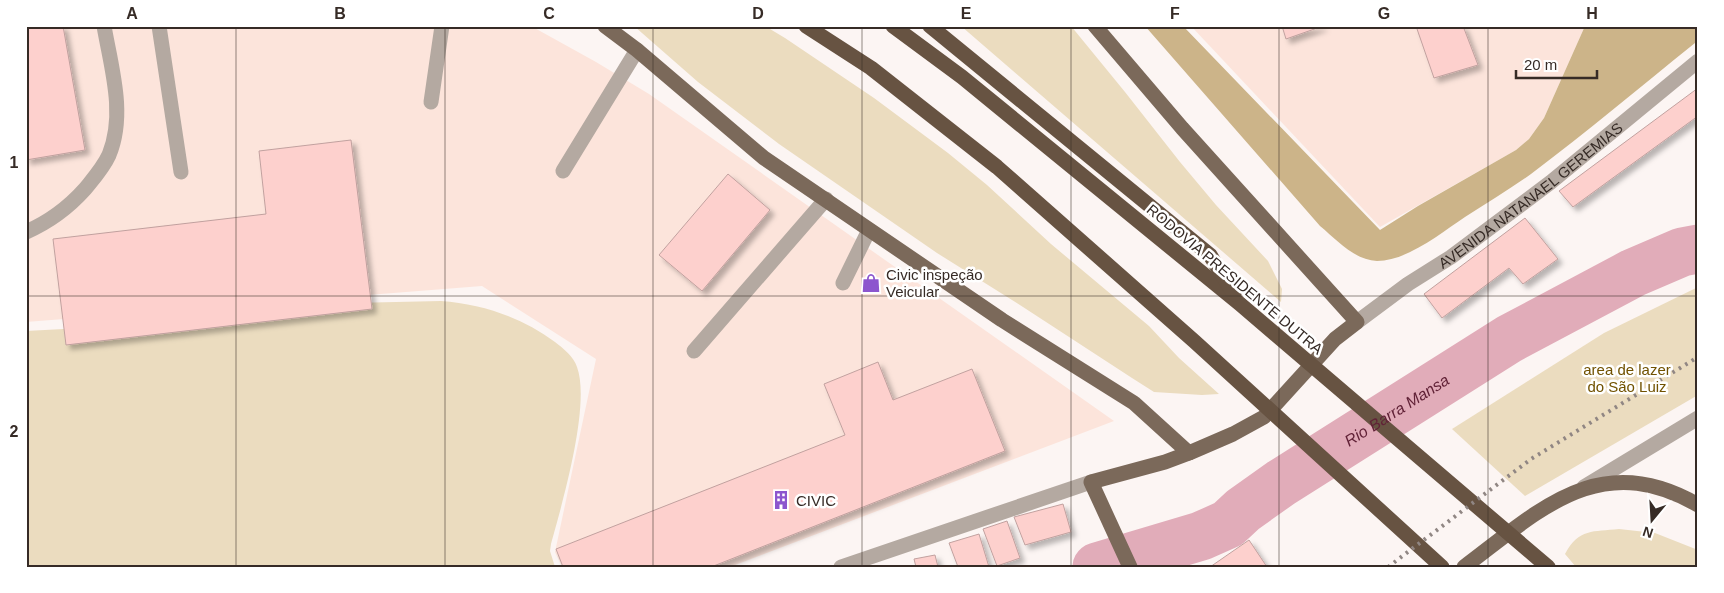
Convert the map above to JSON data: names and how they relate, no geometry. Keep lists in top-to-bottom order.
{
  "streets": {
    "highway": ["RODOVIA PRESIDENTE DUTRA"],
    "street": ["AVENIDA NATANAEL GEREMIAS"]
  },
  "water": ["Rio Barra Mansa"],
  "parks": ["area de lazer do São Luiz"],
  "places": {
    "shop": ["Civic inspeção Veicular"],
    "building": ["CIVIC"]
  },
  "scale_bar": "20 m",
  "north": "bottom",
  "grid": {
    "columns": [
      "A",
      "B",
      "C",
      "D",
      "E",
      "F",
      "G",
      "H"
    ],
    "rows": ["1", "2"]
  }
}
